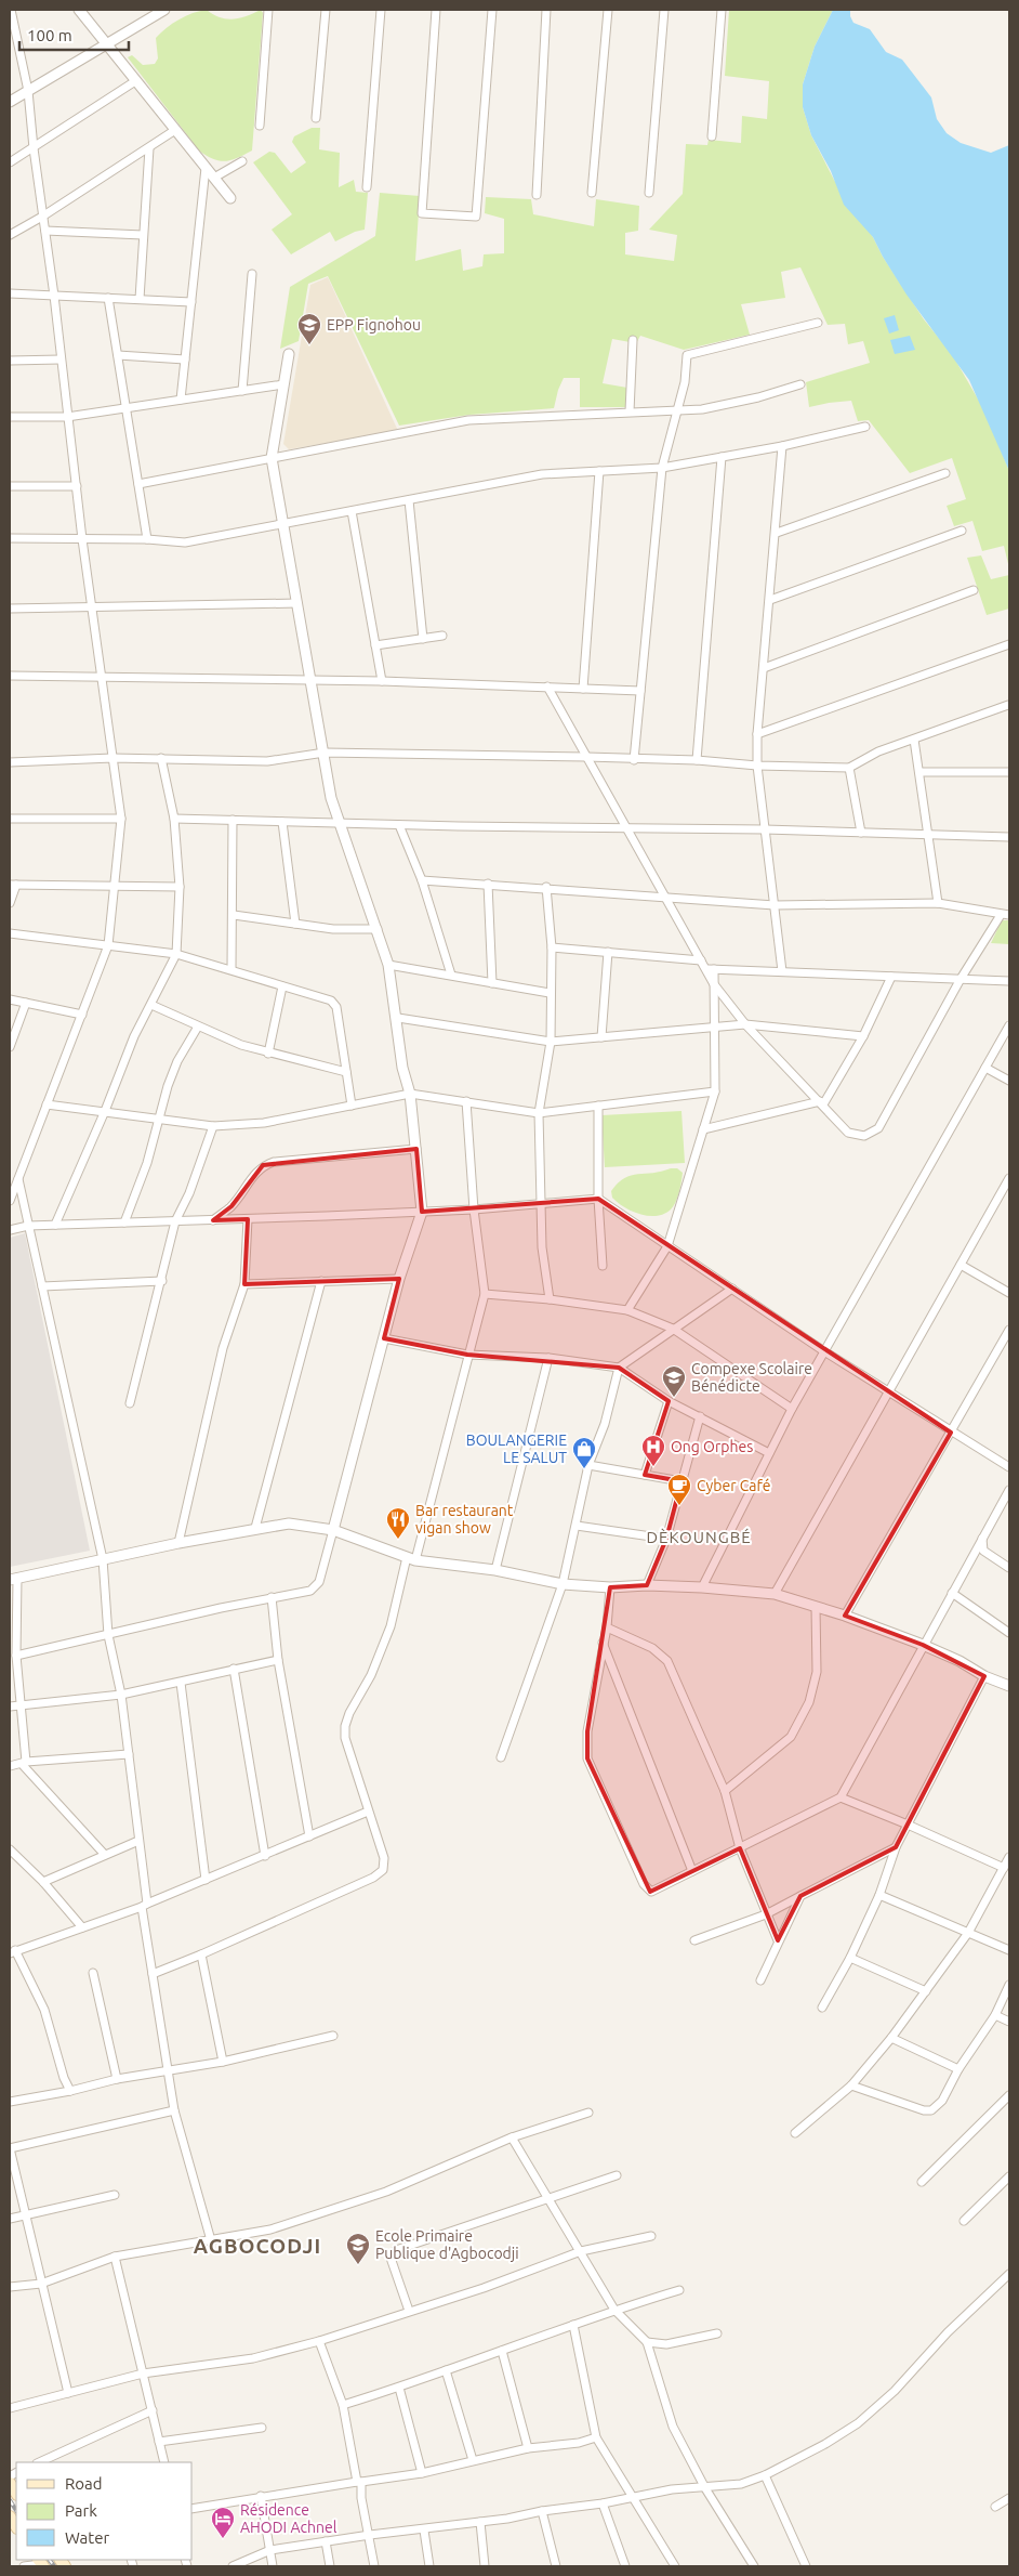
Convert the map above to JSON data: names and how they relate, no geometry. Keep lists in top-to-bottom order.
{
  "districts": ["DÈKOUNGBÉ", "AGBOCODJI"],
  "places": {
    "school or university": ["EPP Fignohou", "Compexe Scolaire Bénédicte", "Ecole Primaire Publique d'Agbocodji"],
    "hospital": ["Ong Orphes"],
    "shop": ["BOULANGERIE LE SALUT"],
    "cafe": ["Cyber Café"],
    "restaurant": ["Bar restaurant vigan show"],
    "hotel": ["Résidence AHODI Achnel"]
  },
  "legend": ["Road", "Park", "Water"],
  "scale_bar": "100 m"
}
